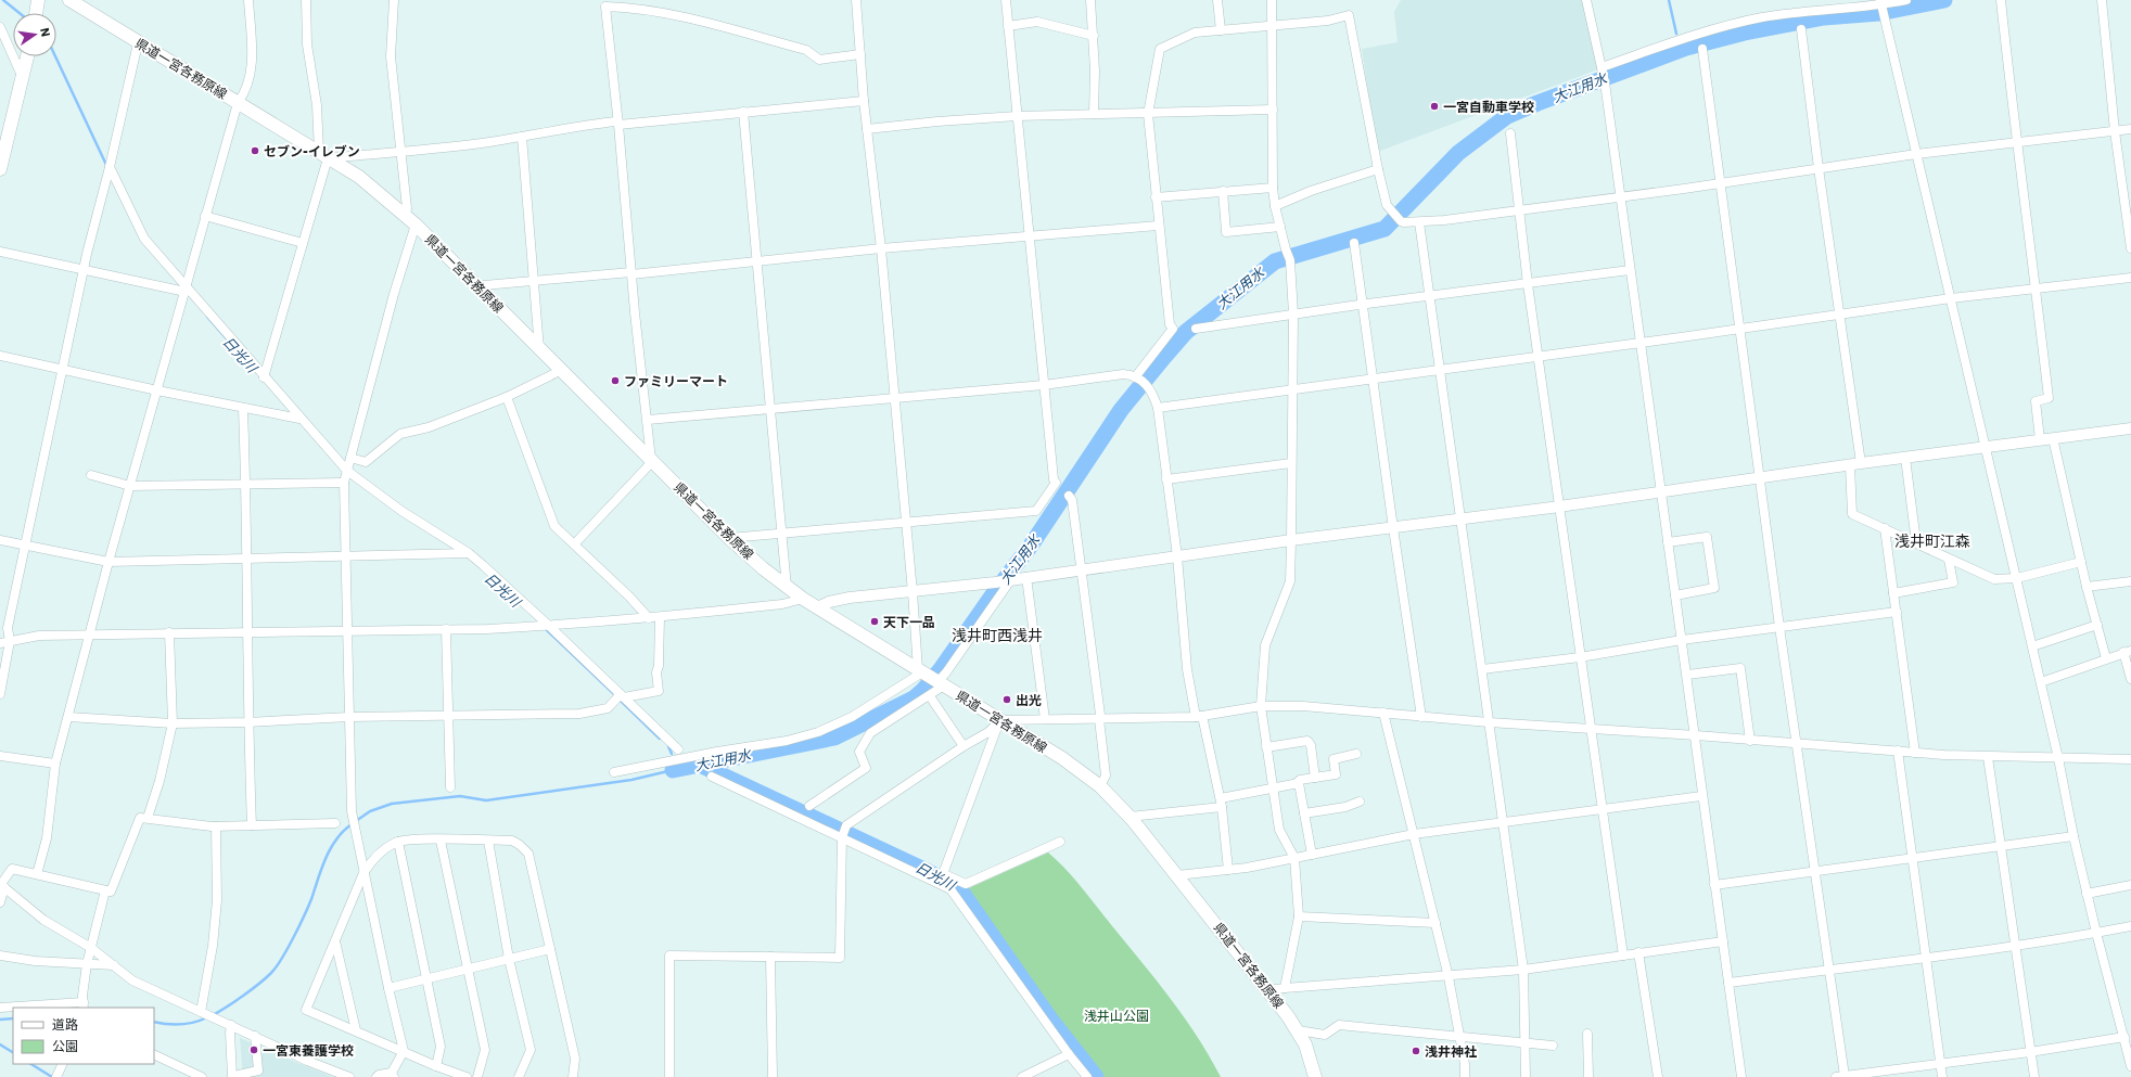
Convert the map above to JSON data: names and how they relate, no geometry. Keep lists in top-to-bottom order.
{
  "streets": {
    "main road": ["県道一宮各務原線"]
  },
  "districts": ["浅井町江森", "浅井町西浅井"],
  "water": ["大江用水", "日光川"],
  "parks": ["浅井山公園"],
  "places": [
    "一宮自動車学校",
    "セブン-イレブン",
    "ファミリーマート",
    "天下一品",
    "出光",
    "一宮東養護学校",
    "浅井神社"
  ],
  "legend": ["道路", "公園"],
  "north": "right"
}
